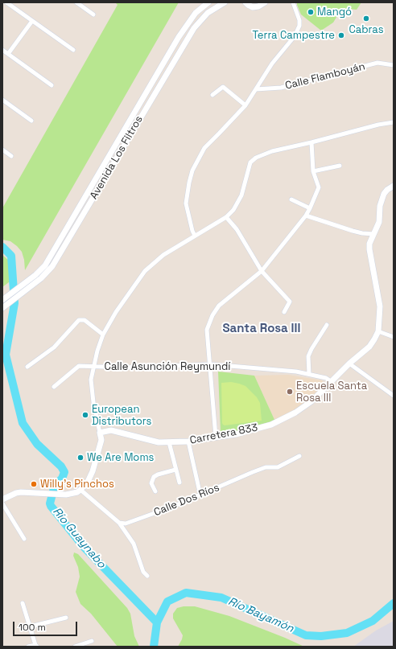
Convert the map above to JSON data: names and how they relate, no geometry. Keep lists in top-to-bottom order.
{
  "streets": {
    "main road": ["Avenida Los Filtros", "Carretera 833"],
    "street": ["Calle Flamboyán", "Calle Asunción Reymundí", "Calle Dos Ríos"]
  },
  "crossings": [
    ["Calle Asunción Reymundí", "Carretera 833"]
  ],
  "districts": ["Santa Rosa III"],
  "water": ["Río Guaynabo", "Río Bayamón"],
  "places": [
    "Mangó",
    "Cabras",
    "Terra Campestre",
    "Escuela Santa Rosa III",
    "European Distributors",
    "We Are Moms",
    "Willy's Pinchos"
  ],
  "scale_bar": "100 m"
}
